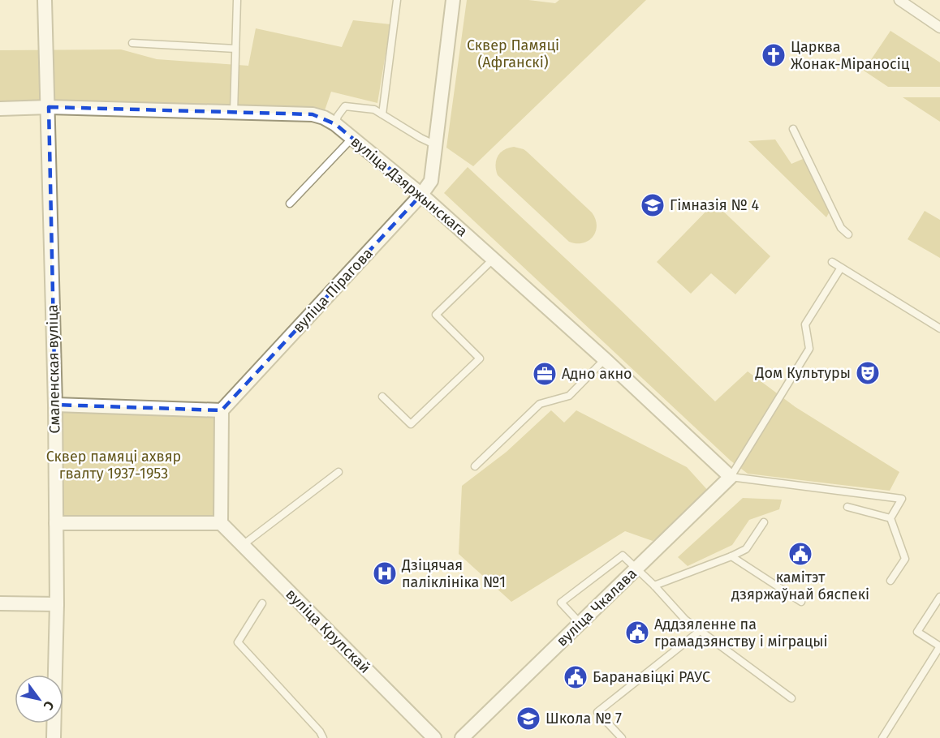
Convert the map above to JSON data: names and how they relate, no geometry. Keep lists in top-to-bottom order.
{
  "streets": {
    "street": [
      "вуліца Дзяржынскага",
      "вуліца Пірагова",
      "Смаленская вуліца",
      "вуліца Чкалава",
      "вуліца Крупскай"
    ]
  },
  "crossings": [
    ["вуліца Дзяржынскага", "вуліца Пірагова"],
    ["вуліца Дзяржынскага", "Смаленская вуліца"],
    ["вуліца Дзяржынскага", "вуліца Чкалава"]
  ],
  "parks": ["Сквер Памяці (Афганскі)", "Сквер памяці ахвяр гвалту 1937-1953"],
  "places": {
    "church": ["Царква Жонак-Міраносіц"],
    "school or university": ["Гімназія № 4", "Школа № 7"],
    "theatre": ["Дом Культуры"],
    "office": ["Адно акно"],
    "public building": ["камітэт дзяржаўнай бяспекі", "Аддзяленне па грамадзянству і міграцыі", "Баранавіцкі РАУС"],
    "hospital": ["Дзіцячая паліклініка №1"]
  },
  "north": "bottom right"
}
